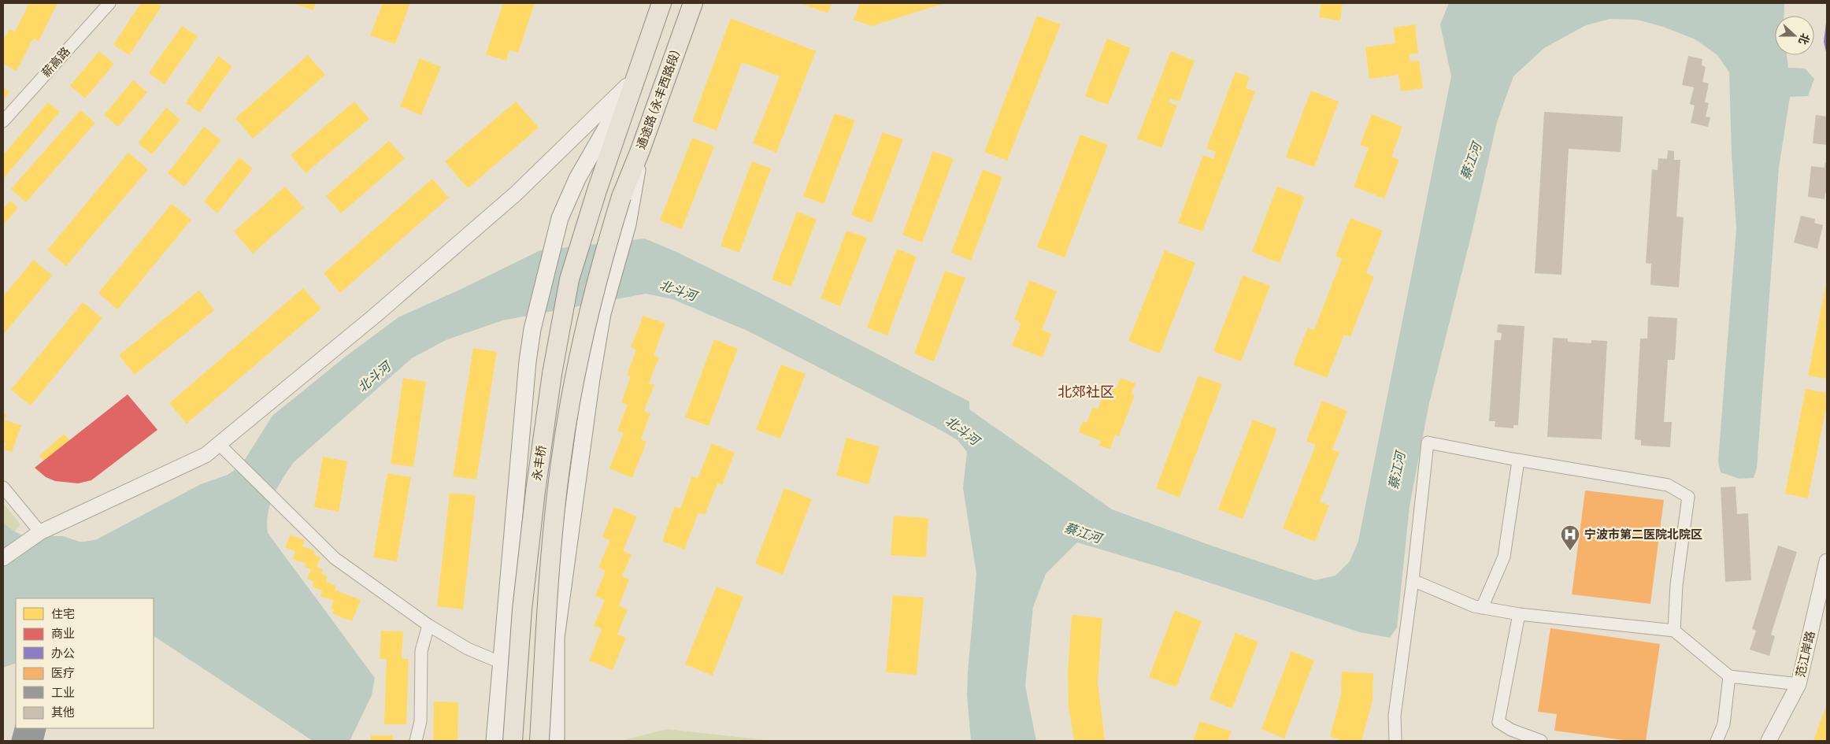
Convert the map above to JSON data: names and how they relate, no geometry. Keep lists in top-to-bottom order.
{
  "streets": {
    "main road": ["通途路 (永丰西路段)", "永丰桥"],
    "street": ["薪高路", "范江岸路"]
  },
  "crossings": [
    ["通途路 (永丰西路段)", "永丰桥"]
  ],
  "districts": ["北郊社区"],
  "water": ["蔡江河", "北斗河"],
  "places": {
    "hospital": ["宁波市第二医院北院区"]
  },
  "legend": [
    "住宅",
    "商业",
    "办公",
    "医疗",
    "工业",
    "其他"
  ],
  "north": "right"
}
